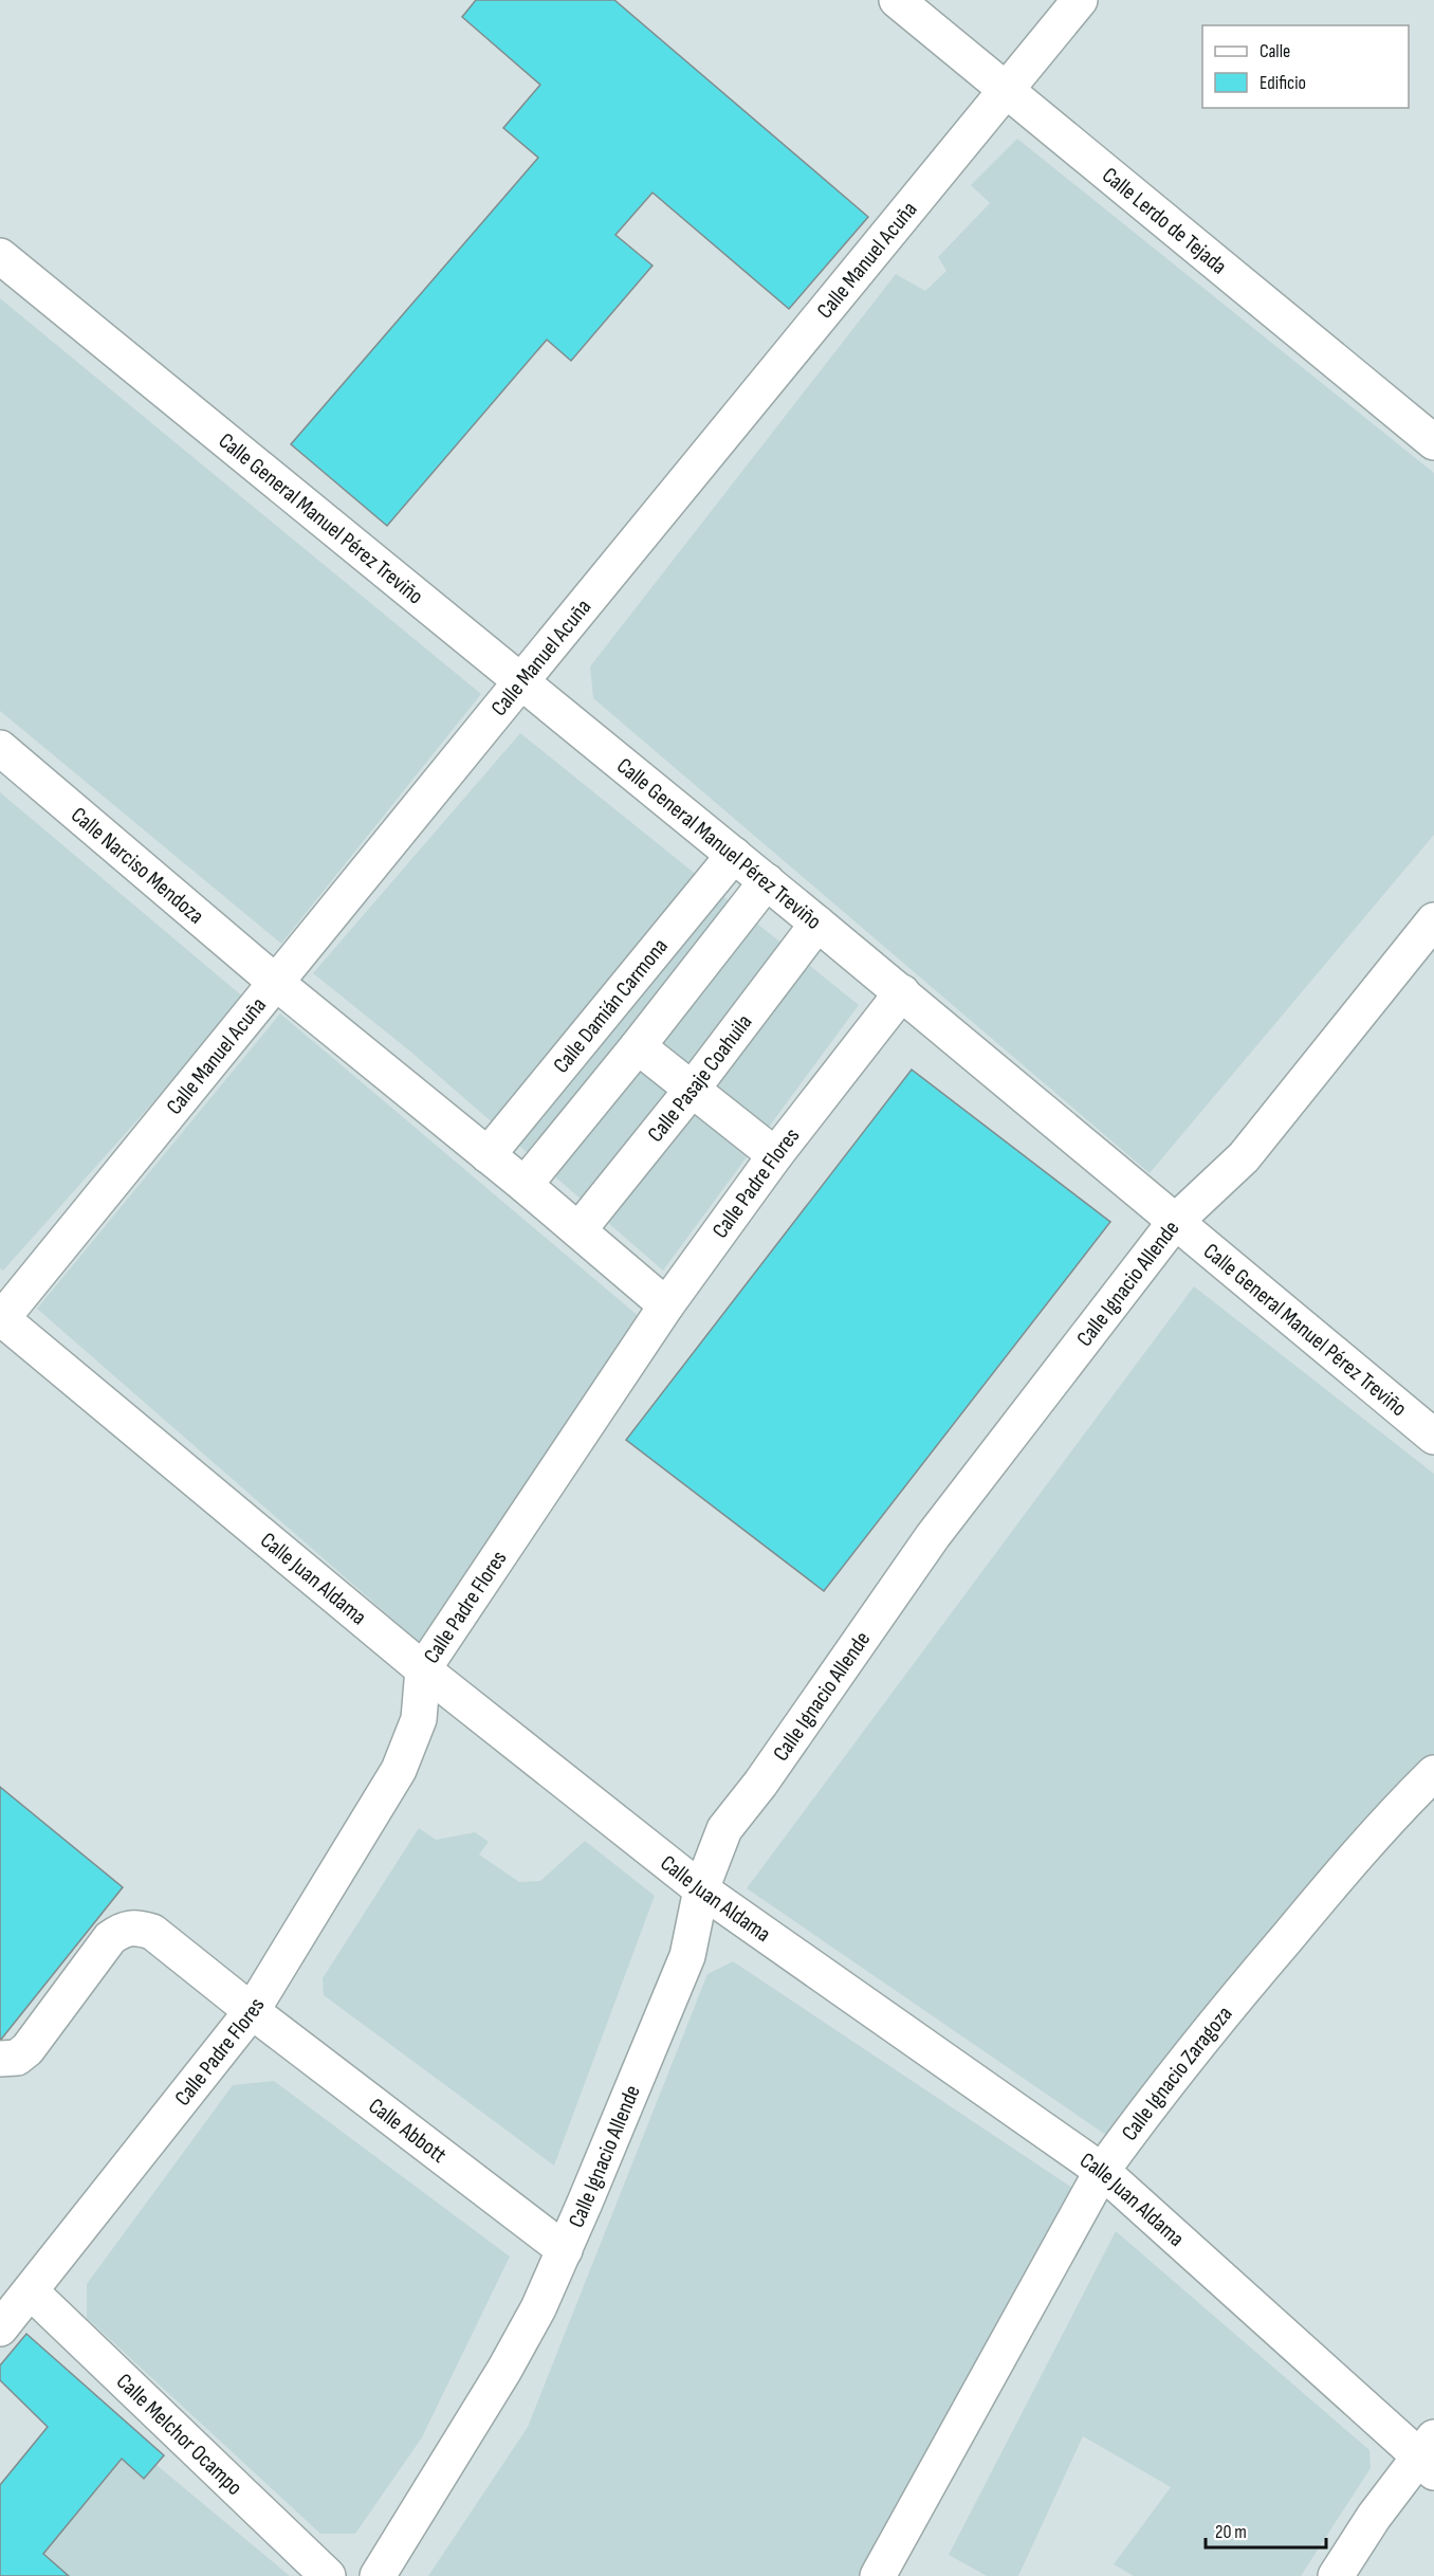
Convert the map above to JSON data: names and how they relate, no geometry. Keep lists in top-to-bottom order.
{
  "streets": {
    "street": [
      "Calle Lerdo de Tejada",
      "Calle Manuel Acuña",
      "Calle General Manuel Pérez Treviño",
      "Calle Narciso Mendoza",
      "Calle Damián Carmona",
      "Calle Pasaje Coahuila",
      "Calle Padre Flores",
      "Calle Ignacio Allende",
      "Calle Juan Aldama",
      "Calle Ignacio Zaragoza",
      "Calle Abbott",
      "Calle Melchor Ocampo"
    ]
  },
  "crossings": [
    ["Calle Lerdo de Tejada", "Calle Manuel Acuña"],
    ["Calle Manuel Acuña", "Calle General Manuel Pérez Treviño"],
    ["Calle Manuel Acuña", "Calle Narciso Mendoza"],
    ["Calle Manuel Acuña", "Calle Juan Aldama"],
    ["Calle General Manuel Pérez Treviño", "Calle Damián Carmona"],
    ["Calle General Manuel Pérez Treviño", "Calle Pasaje Coahuila"],
    ["Calle General Manuel Pérez Treviño", "Calle Padre Flores"],
    ["Calle General Manuel Pérez Treviño", "Calle Ignacio Allende"],
    ["Calle Narciso Mendoza", "Calle Damián Carmona"],
    ["Calle Narciso Mendoza", "Calle Pasaje Coahuila"],
    ["Calle Narciso Mendoza", "Calle Padre Flores"],
    ["Calle Padre Flores", "Calle Juan Aldama"],
    ["Calle Padre Flores", "Calle Abbott"],
    ["Calle Padre Flores", "Calle Melchor Ocampo"],
    ["Calle Ignacio Allende", "Calle Juan Aldama"],
    ["Calle Ignacio Allende", "Calle Abbott"],
    ["Calle Juan Aldama", "Calle Ignacio Zaragoza"]
  ],
  "legend": ["Calle", "Edificio"],
  "scale_bar": "20 m"
}
